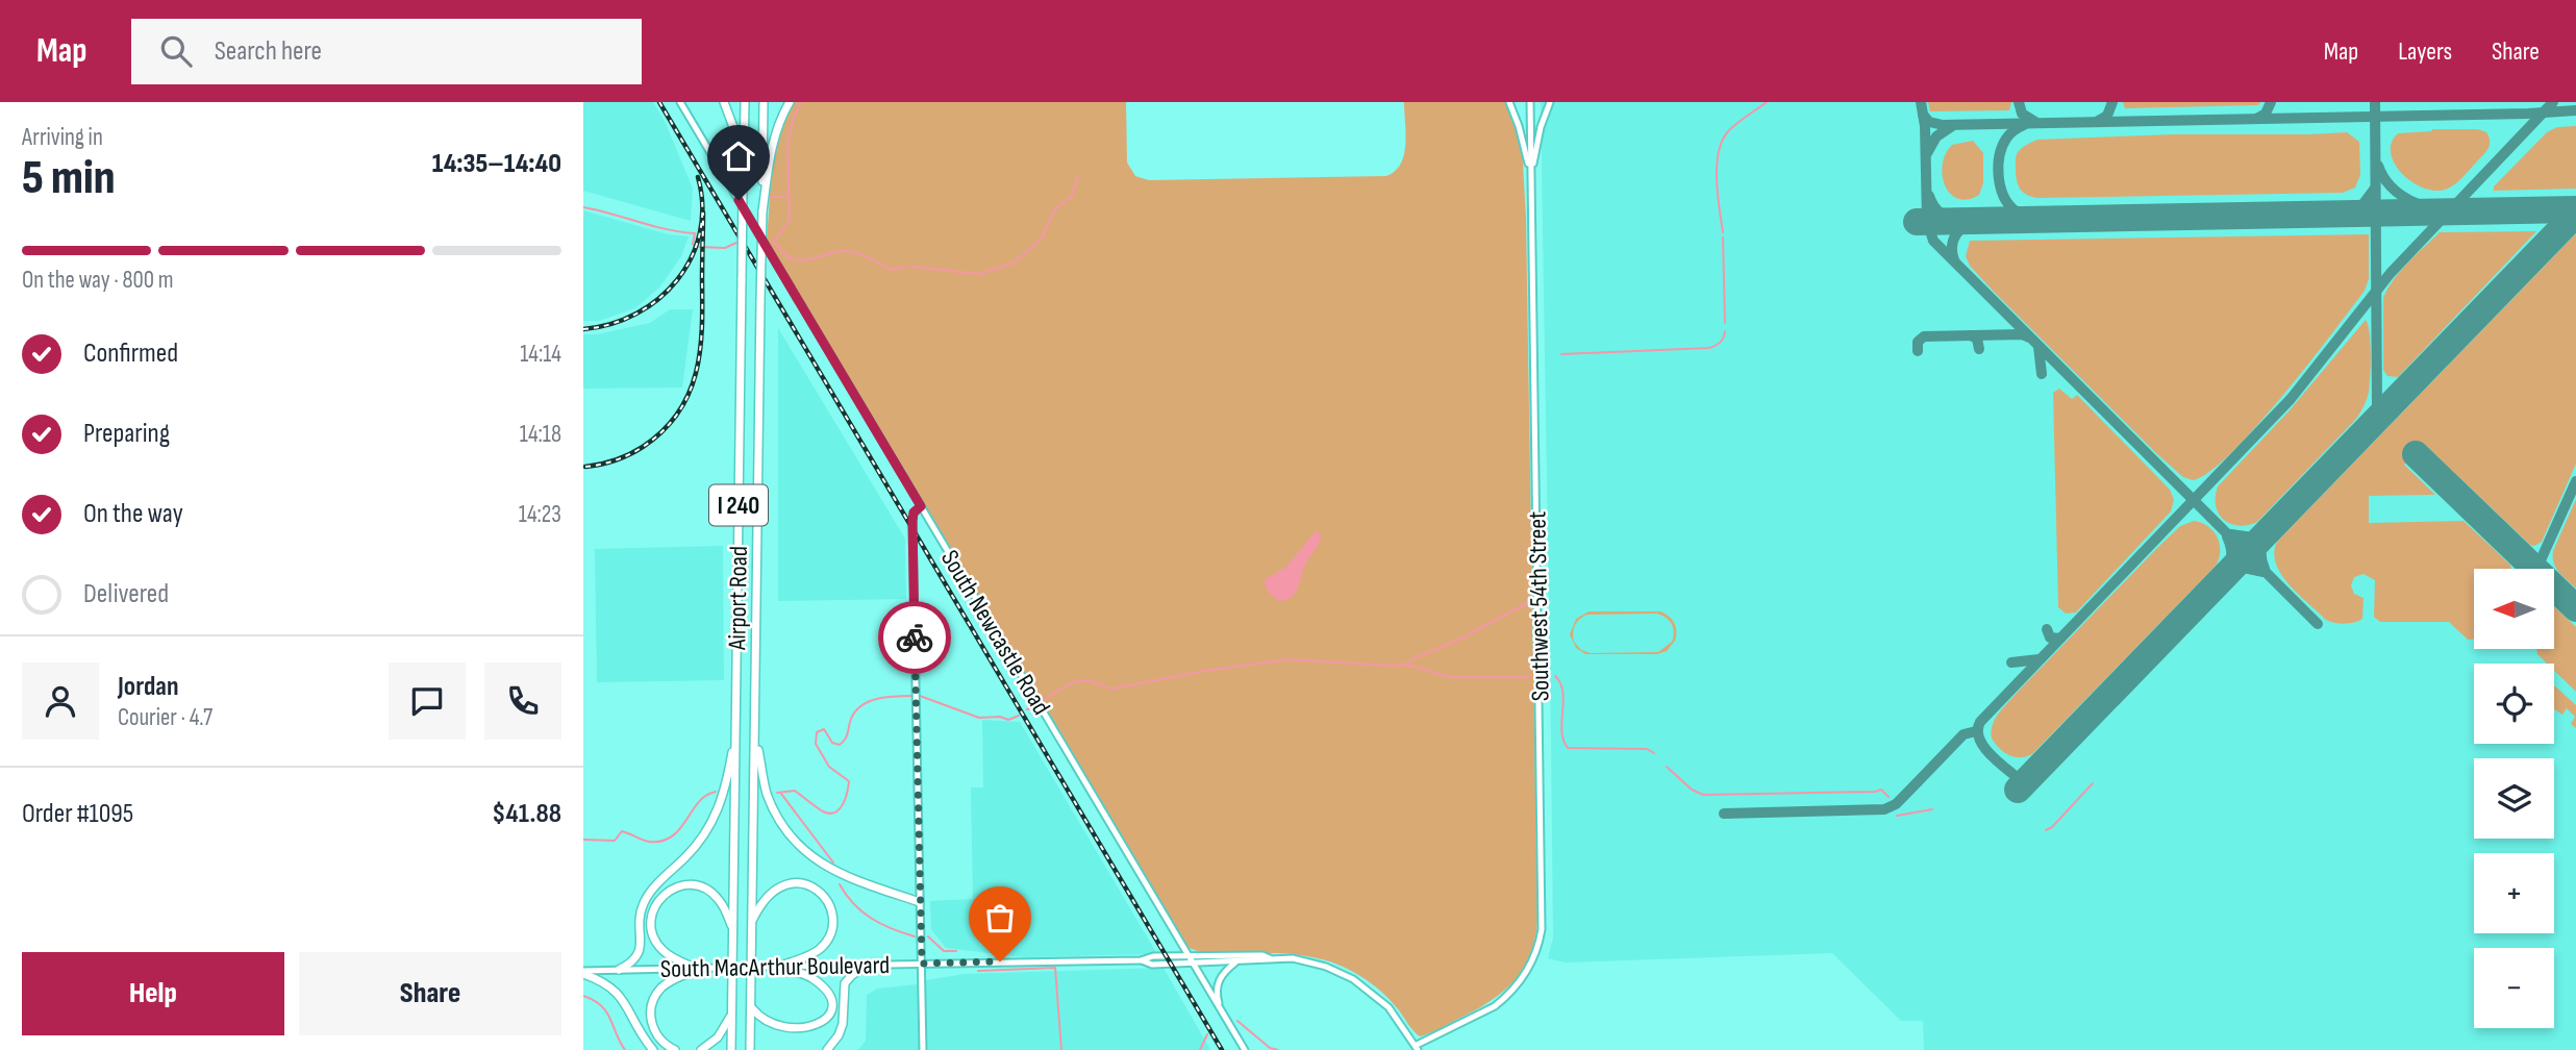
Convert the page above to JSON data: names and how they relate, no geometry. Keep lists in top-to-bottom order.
{
  "streets": {
    "highway": ["I 240", "Airport Road"],
    "main road": ["Southwest 54th Street", "South Newcastle Road", "South MacArthur Boulevard"]
  },
  "crossings": [
    ["Southwest 54th Street", "South MacArthur Boulevard"],
    ["South Newcastle Road", "South MacArthur Boulevard"]
  ],
  "north": "left",
  "page": {
    "header": "Map",
    "search": "Search here",
    "nav": ["Map", "Layers", "Share"],
    "heading": ["5 min", "Arriving in", "14:35–14:40"],
    "panel": [
      "Jordan",
      "Courier · 4.7",
      "Order #1095",
      "$41.88"
    ],
    "bar": "On the way · 800 m",
    "list": [
      ["Confirmed", "14:14"],
      ["Preparing", "14:18"],
      ["On the way", "14:23"],
      "Delivered"
    ],
    "map_buttons": ["+", "−"],
    "buttons": ["Help", "Share"]
  }
}
